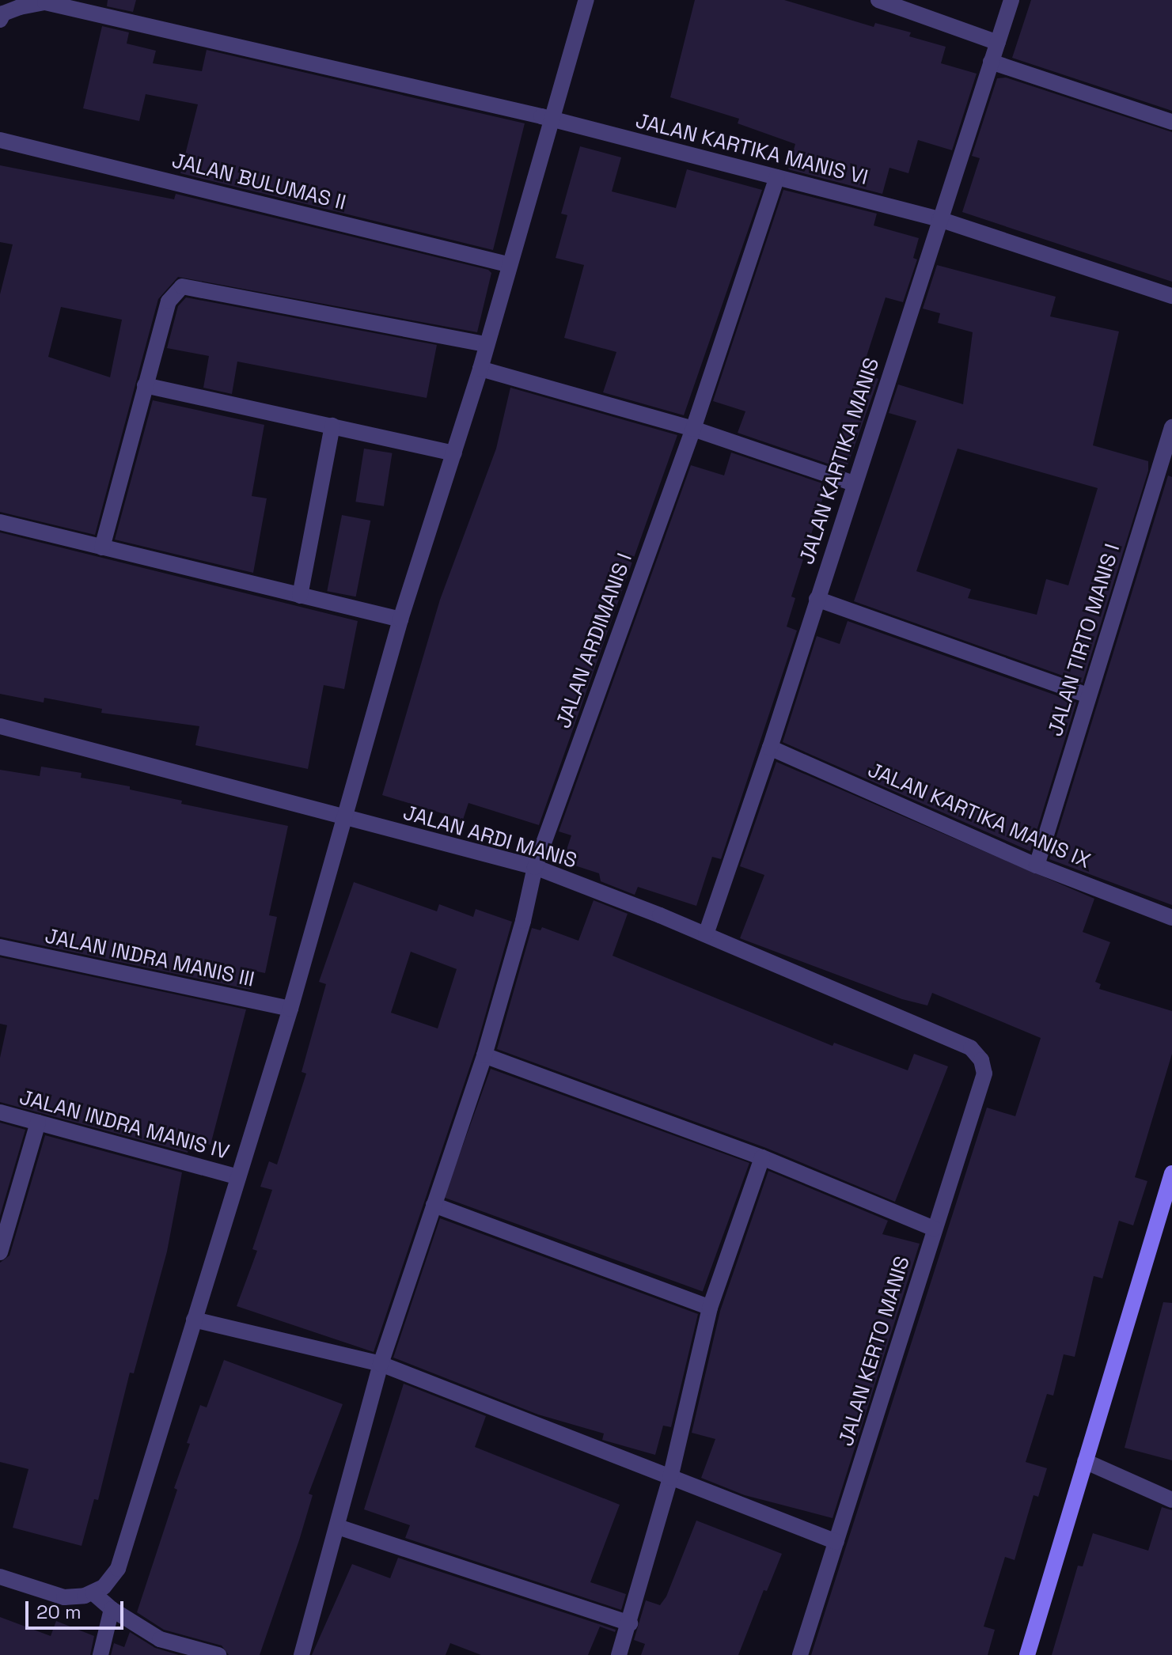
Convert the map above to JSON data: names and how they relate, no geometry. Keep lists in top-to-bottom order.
{
  "streets": {
    "street": [
      "JALAN KARTIKA MANIS VI",
      "JALAN BULUMAS II",
      "JALAN KARTIKA MANIS",
      "JALAN TIRTO MANIS I",
      "JALAN ARDIMANIS I",
      "JALAN KARTIKA MANIS IX",
      "JALAN ARDI MANIS",
      "JALAN INDRA MANIS III",
      "JALAN INDRA MANIS IV",
      "JALAN KERTO MANIS"
    ]
  },
  "crossings": [
    ["JALAN KARTIKA MANIS VI", "JALAN KARTIKA MANIS"],
    ["JALAN KARTIKA MANIS VI", "JALAN ARDIMANIS I"],
    ["JALAN KARTIKA MANIS", "JALAN KARTIKA MANIS IX"],
    ["JALAN KARTIKA MANIS", "JALAN ARDI MANIS"],
    ["JALAN TIRTO MANIS I", "JALAN KARTIKA MANIS IX"],
    ["JALAN ARDIMANIS I", "JALAN ARDI MANIS"],
    ["JALAN ARDI MANIS", "JALAN KERTO MANIS"]
  ],
  "scale_bar": "20 m"
}
